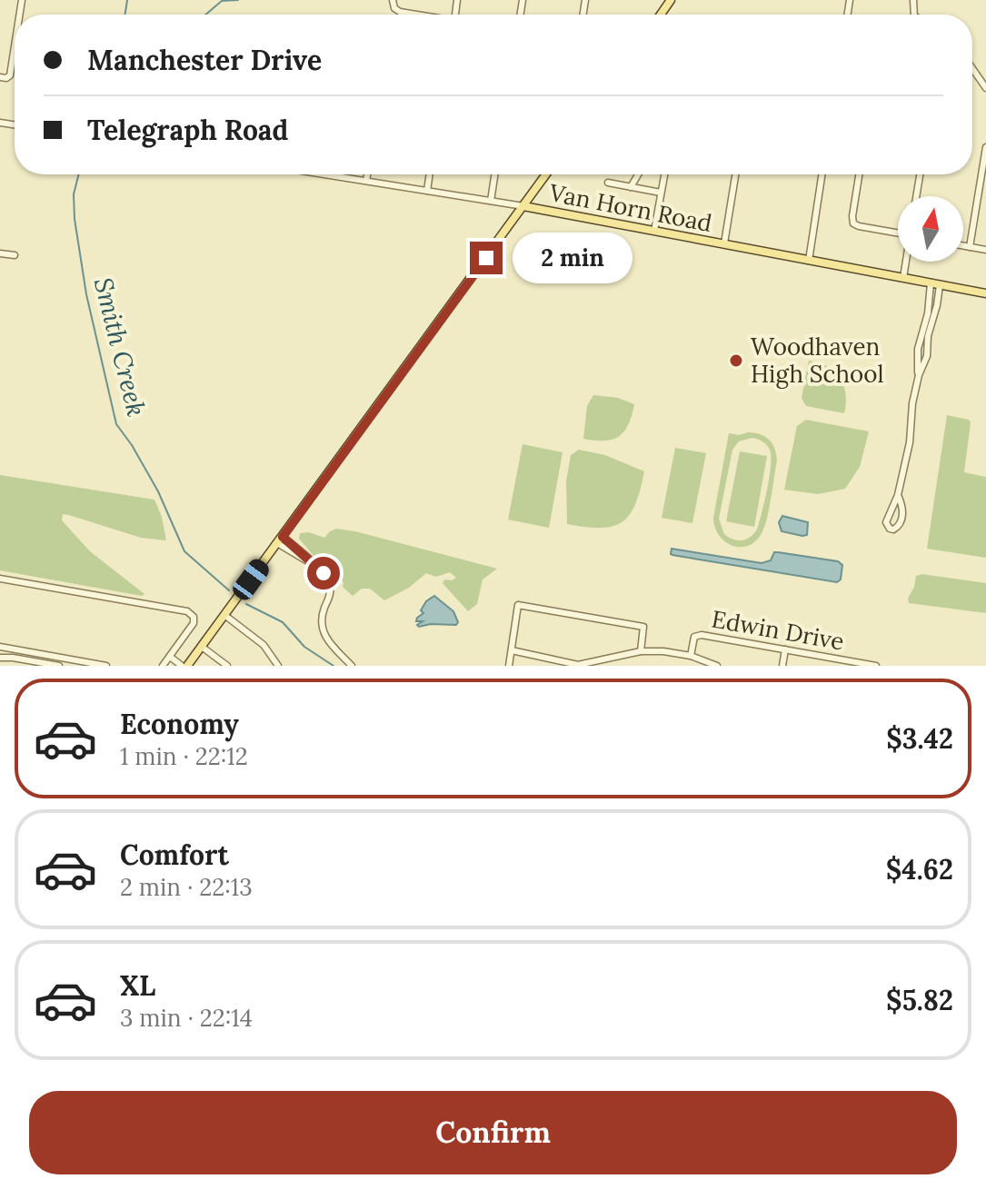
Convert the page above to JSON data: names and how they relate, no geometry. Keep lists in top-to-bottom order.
{
  "streets": {
    "main road": ["Van Horn Road"],
    "street": ["Edwin Drive"]
  },
  "water": ["Smith Creek"],
  "places": ["Woodhaven High School"],
  "north": "top",
  "page": {
    "banner": ["Manchester Drive", "Telegraph Road"],
    "bubble": "2 min",
    "list": [
      {
        "name": "Economy",
        "note": "1 min · 22:12",
        "value": "$3.42"
      },
      {
        "name": "Comfort",
        "note": "2 min · 22:13",
        "value": "$4.62"
      },
      {
        "name": "XL",
        "note": "3 min · 22:14",
        "value": "$5.82"
      }
    ],
    "buttons": "Confirm"
  }
}
